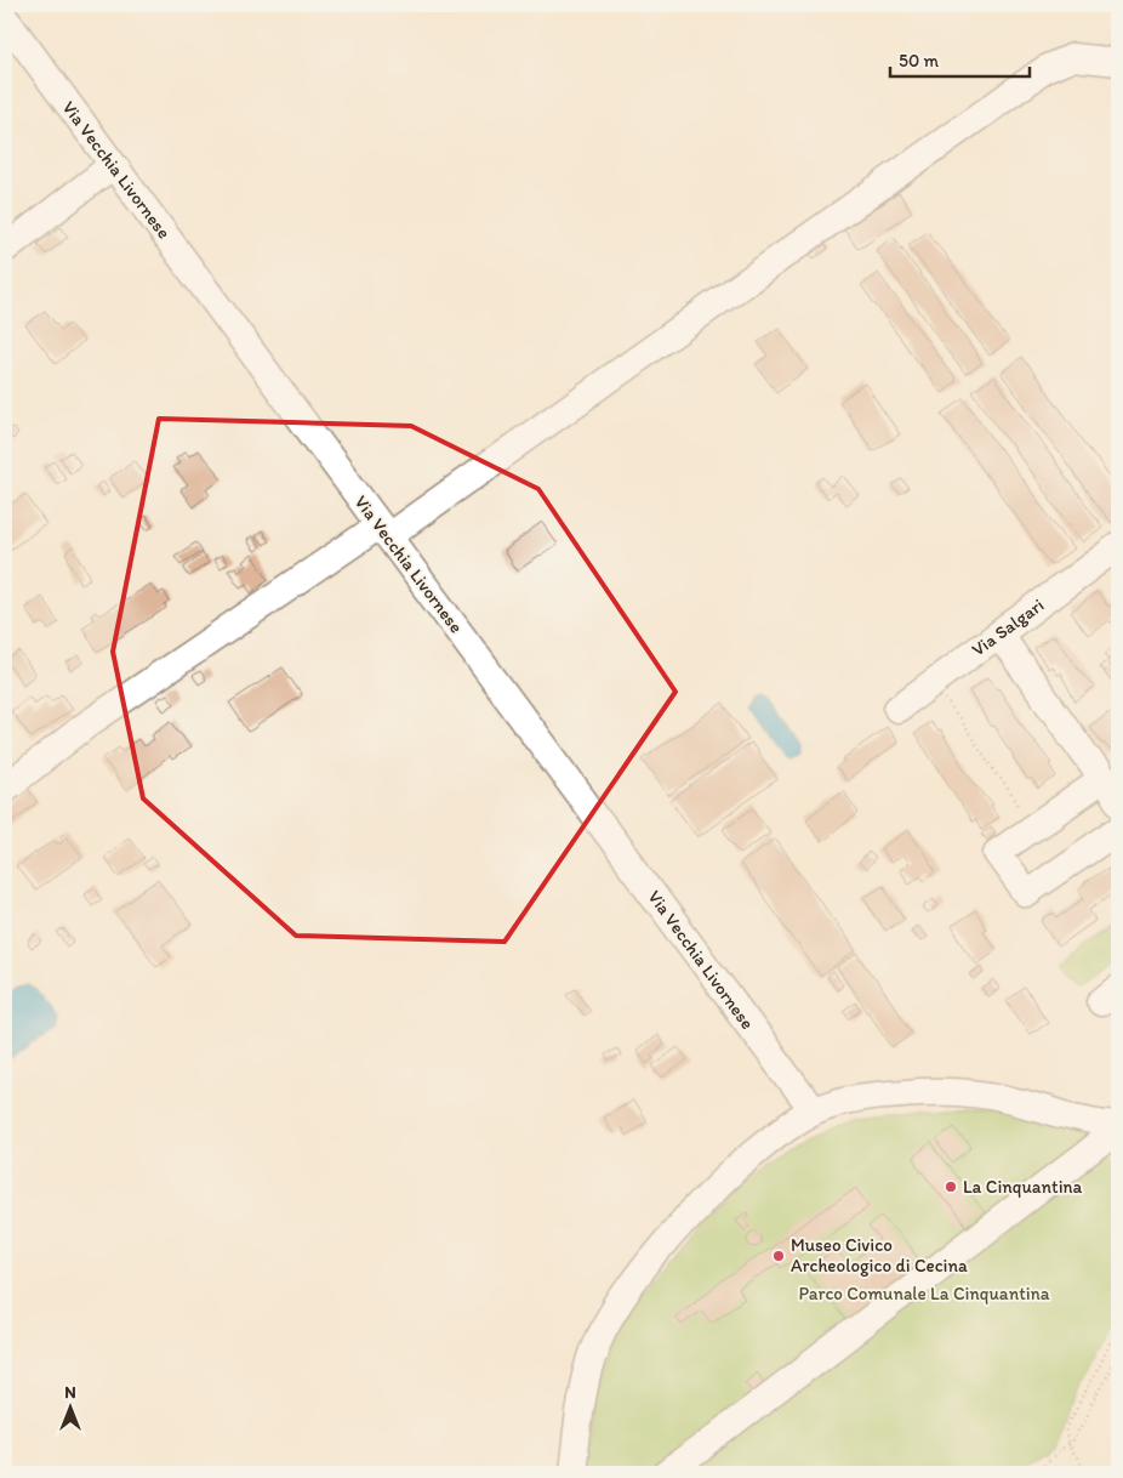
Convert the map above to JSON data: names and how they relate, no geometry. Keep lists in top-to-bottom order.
{
  "streets": {
    "street": ["Via Vecchia Livornese", "Via Salgari"]
  },
  "parks": ["Parco Comunale La Cinquantina"],
  "places": ["La Cinquantina", "Museo Civico Archeologico di Cecina"],
  "scale_bar": "50 m",
  "north": "top"
}
